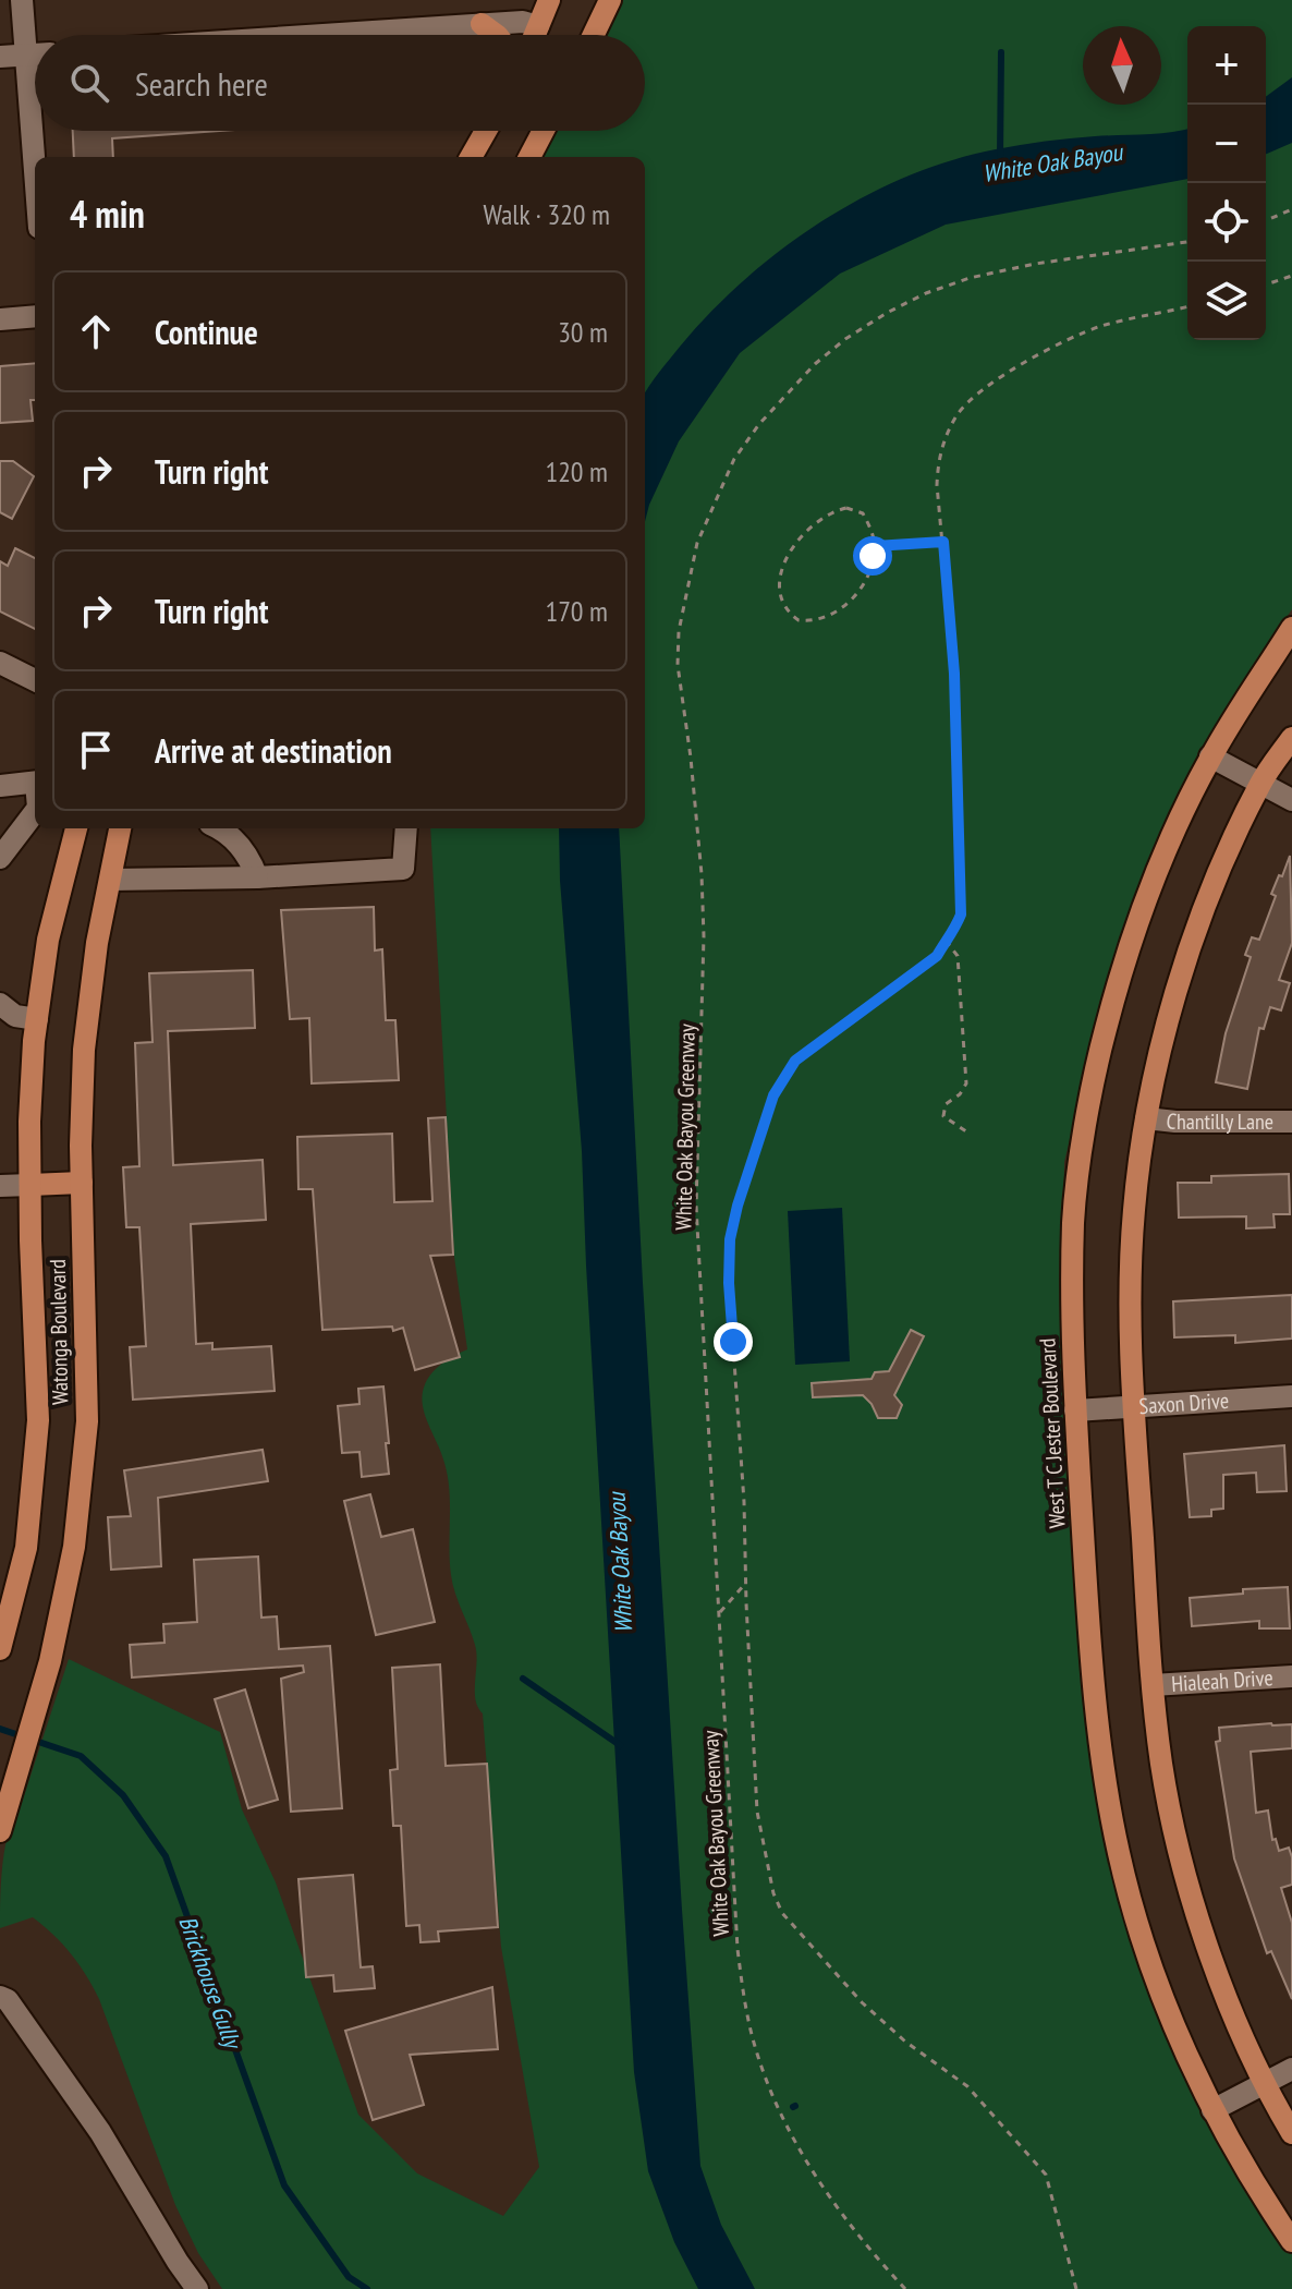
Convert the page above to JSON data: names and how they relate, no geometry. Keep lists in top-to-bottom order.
{
  "streets": {
    "main road": ["Watonga Boulevard", "West T C Jester Boulevard"],
    "street": ["Chantilly Lane", "Saxon Drive", "Hialeah Drive"],
    "path": ["White Oak Bayou Greenway"]
  },
  "crossings": [
    ["Saxon Drive", "West T C Jester Boulevard"]
  ],
  "water": ["White Oak Bayou", "Brickhouse Gully"],
  "north": "top",
  "page": {
    "map_buttons": ["+", "−"],
    "search": "Search here",
    "heading": ["4 min", "Walk · 320 m"],
    "list": [
      ["Continue", "30 m"],
      ["Turn right", "120 m"],
      ["Turn right", "170 m"],
      "Arrive at destination"
    ]
  }
}
